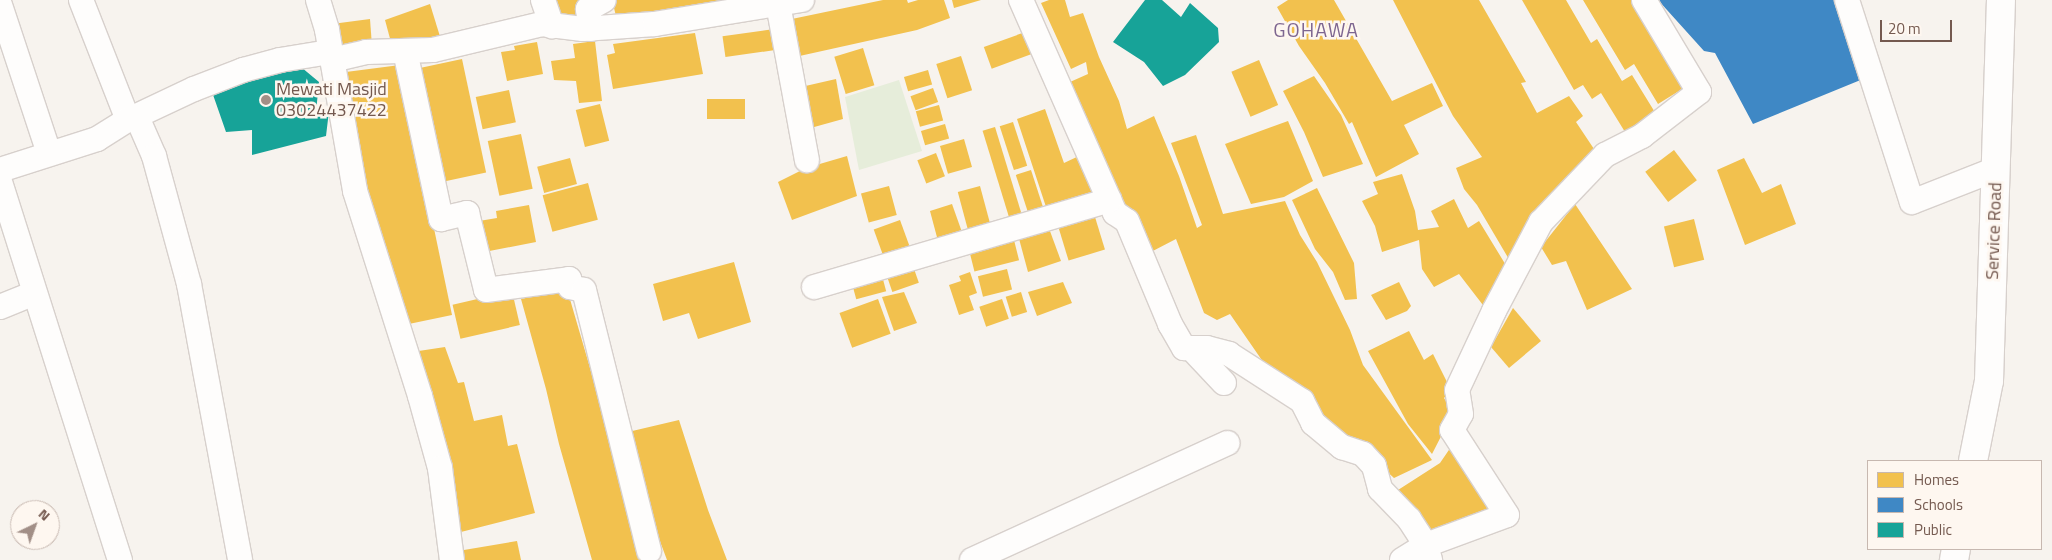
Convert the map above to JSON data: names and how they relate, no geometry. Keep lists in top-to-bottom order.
{
  "streets": {
    "street": ["Service Road"]
  },
  "districts": ["GOHAWA"],
  "places": ["Mewati Masjid 03024437422"],
  "legend": ["Homes", "Schools", "Public"],
  "scale_bar": "20 m",
  "north": "top right"
}
